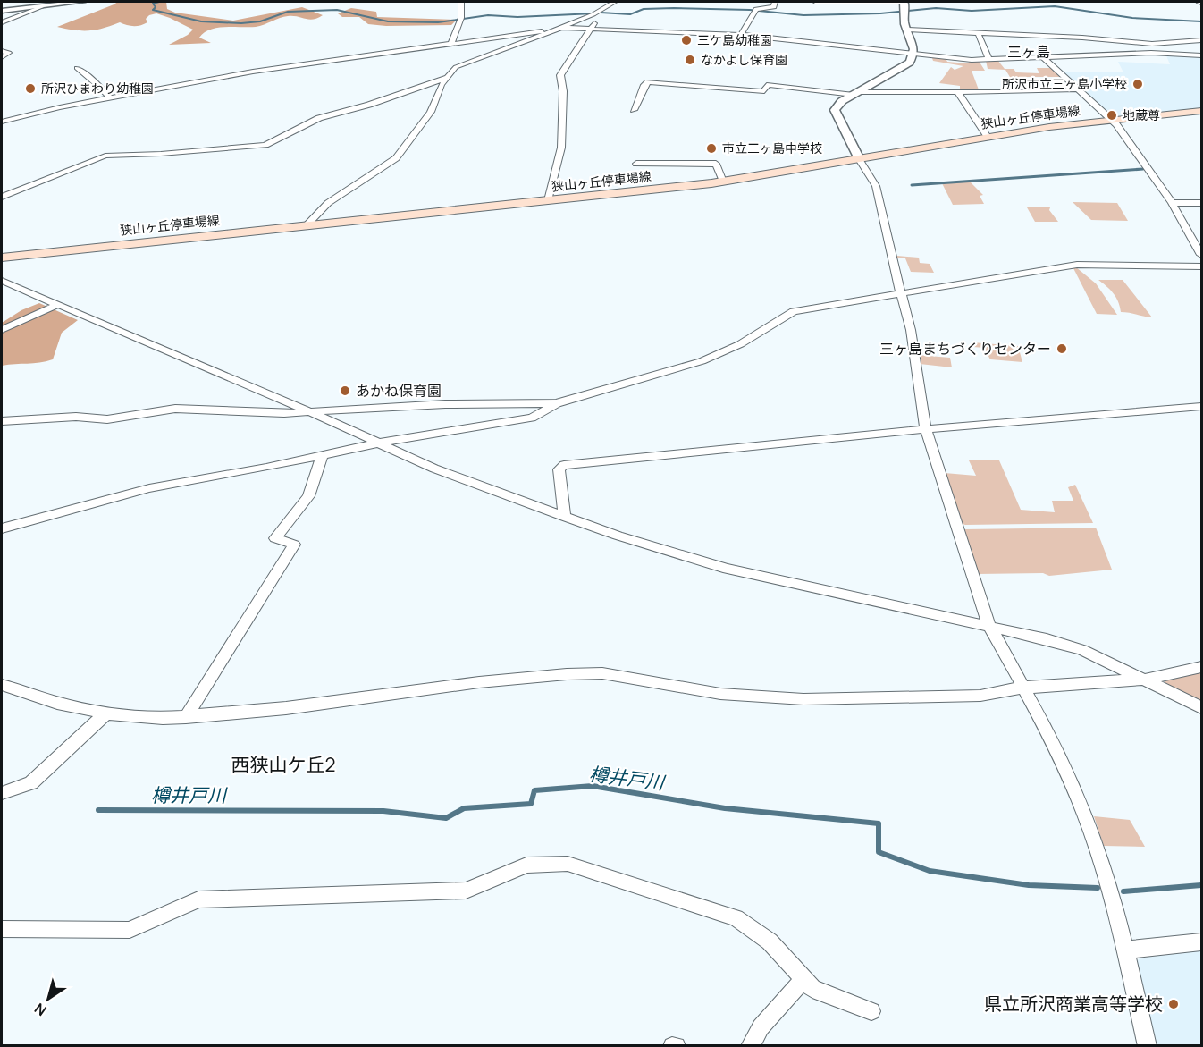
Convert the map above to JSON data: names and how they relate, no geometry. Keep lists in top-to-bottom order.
{
  "streets": {
    "main road": ["狭山ヶ丘停車場線"]
  },
  "districts": ["三ヶ島", "西狭山ケ丘2"],
  "water": ["樽井戸川"],
  "places": [
    "三ケ島幼稚園",
    "なかよし保育園",
    "所沢市立三ヶ島小学校",
    "所沢ひまわり幼稚園",
    "地蔵尊",
    "市立三ヶ島中学校",
    "三ヶ島まちづくりセンター",
    "あかね保育園",
    "県立所沢商業高等学校"
  ],
  "north": "bottom left"
}
